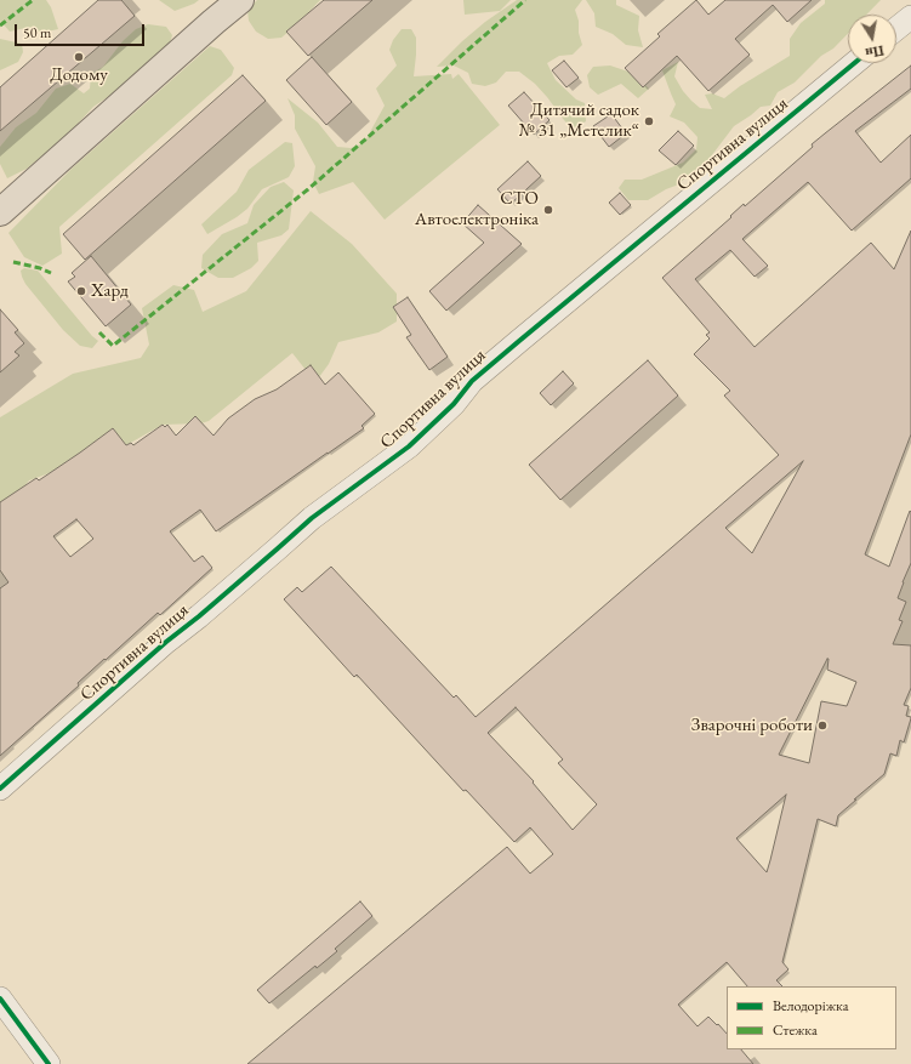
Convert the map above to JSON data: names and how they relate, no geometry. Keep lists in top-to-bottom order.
{
  "streets": {
    "street": ["Спортивна вулиця"]
  },
  "places": [
    "Додому",
    "Дитячий садок № 31 „Метелик“",
    "СТО Автоелектроніка",
    "Хард",
    "Зварочні роботи"
  ],
  "legend": ["Велодоріжка", "Стежка"],
  "scale_bar": "50 m",
  "north": "bottom"
}
